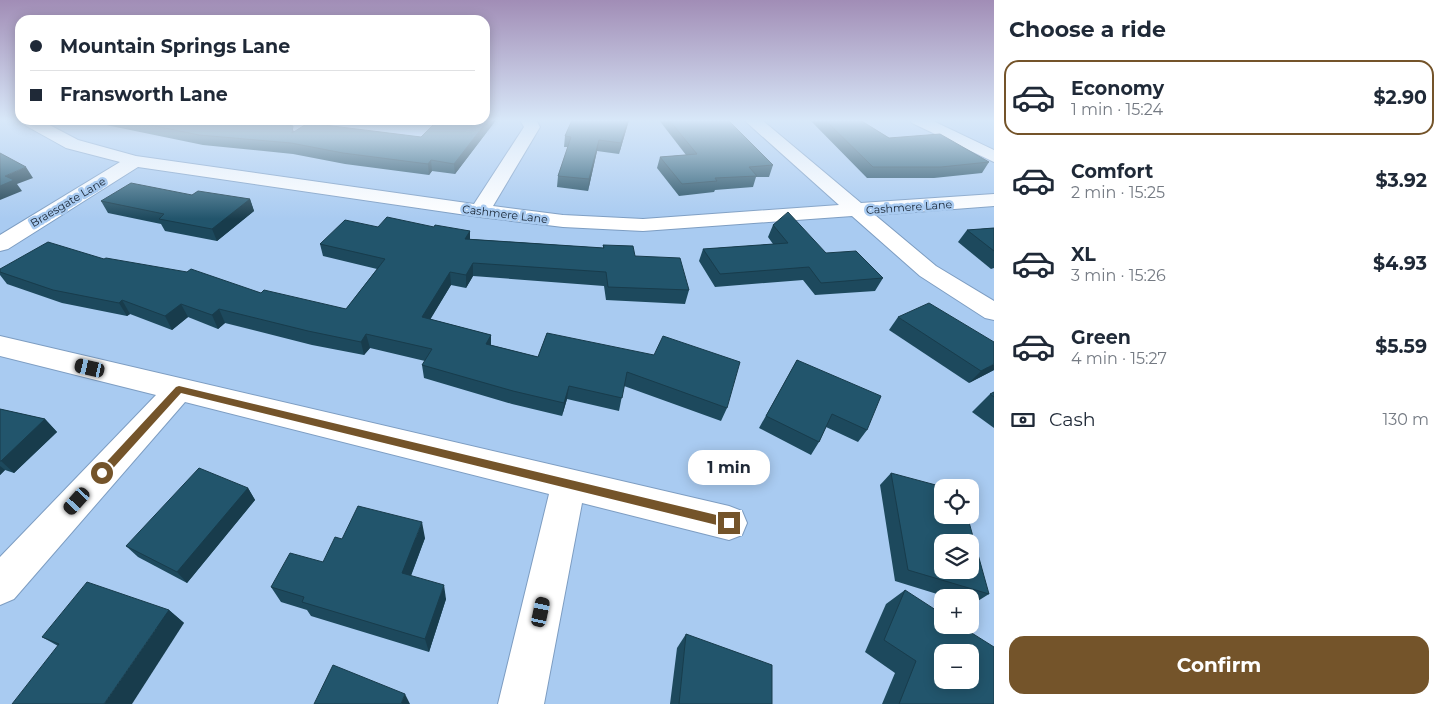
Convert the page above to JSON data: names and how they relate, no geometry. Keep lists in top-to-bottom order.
{
  "streets": {
    "street": ["Braesgate Lane", "Cashmere Lane"]
  },
  "crossings": [
    ["Braesgate Lane", "Cashmere Lane"]
  ],
  "page": {
    "heading": "Choose a ride",
    "banner": ["Mountain Springs Lane", "Fransworth Lane"],
    "list": [
      {
        "name": "Economy",
        "note": "1 min · 15:24",
        "value": "$2.90"
      },
      {
        "name": "Comfort",
        "note": "2 min · 15:25",
        "value": "$3.92"
      },
      {
        "name": "XL",
        "note": "3 min · 15:26",
        "value": "$4.93"
      },
      {
        "name": "Green",
        "note": "4 min · 15:27",
        "value": "$5.59"
      }
    ],
    "pay": ["Cash", "130 m"],
    "bubble": "1 min",
    "map_buttons": ["+", "−"],
    "buttons": "Confirm"
  }
}
